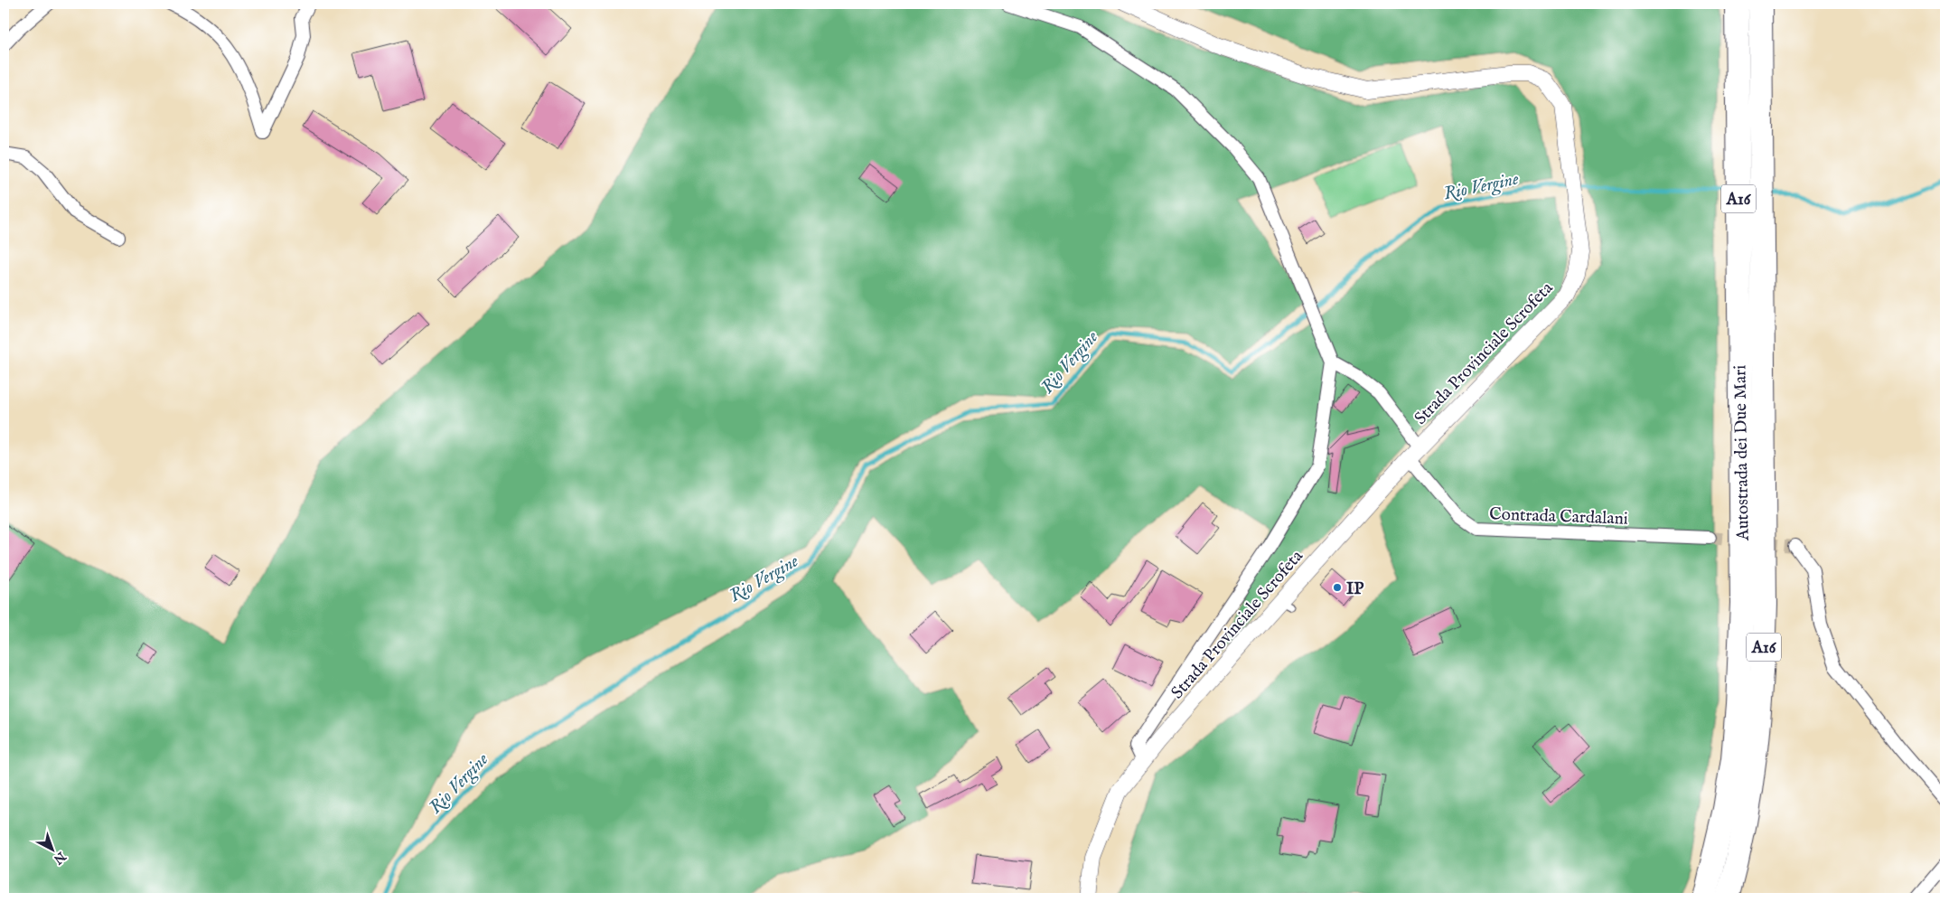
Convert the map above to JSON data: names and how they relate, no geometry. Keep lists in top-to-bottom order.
{
  "streets": {
    "highway": ["A16", "Autostrada dei Due Mari"],
    "street": ["Strada Provinciale Scrofeta", "Contrada Cardalani"]
  },
  "crossings": [
    ["Strada Provinciale Scrofeta", "Contrada Cardalani"]
  ],
  "water": ["Rio Vergine"],
  "places": ["IP"],
  "north": "bottom right"
}
